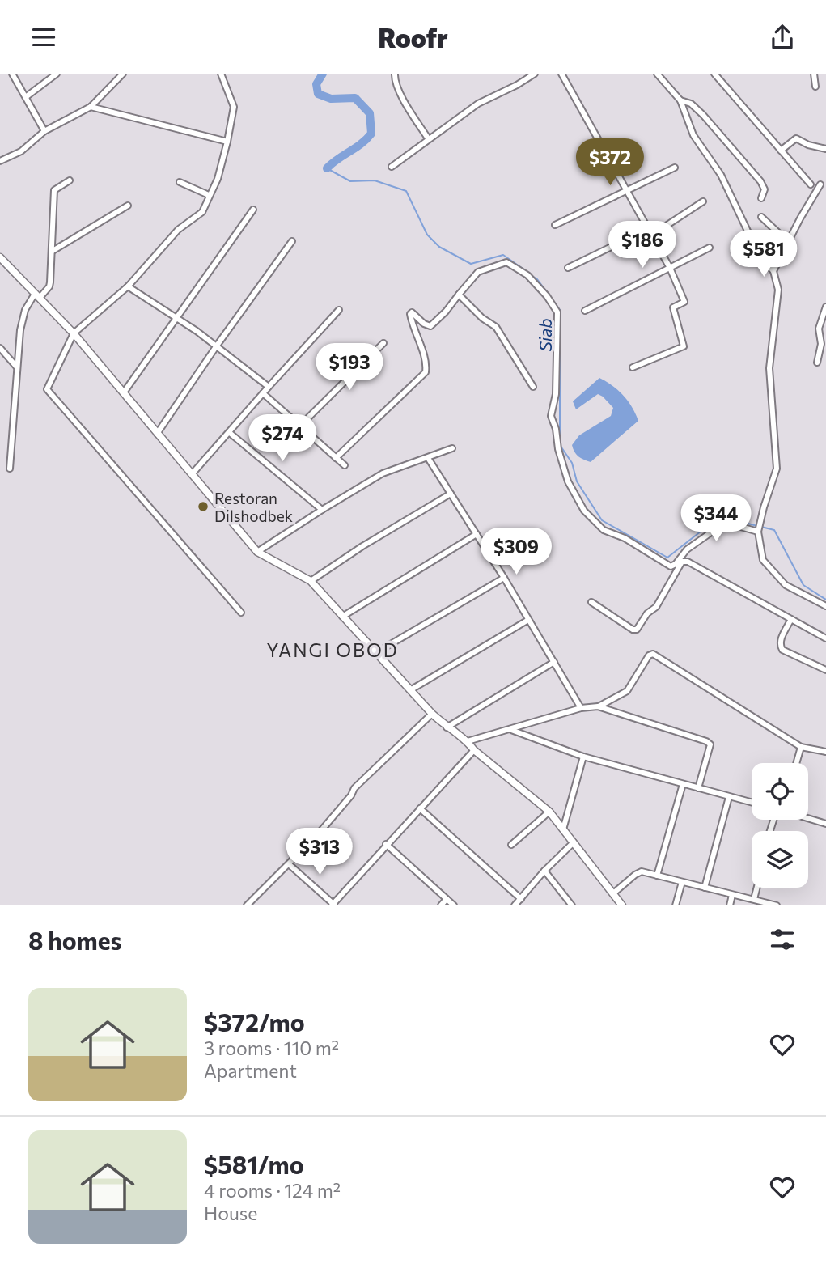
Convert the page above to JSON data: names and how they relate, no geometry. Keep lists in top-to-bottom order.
{
  "districts": ["YANGI OBOD"],
  "water": ["Siab"],
  "places": ["Restoran Dilshodbek"],
  "page": {
    "header": "Roofr",
    "price": [
      "$372",
      "$186",
      "$581",
      "$193",
      "$274",
      "$344",
      "$309",
      "$313"
    ],
    "heading": "8 homes",
    "list": [
      {
        "name": "$372/mo",
        "note": "3 rooms · 110 m² · Apartment"
      },
      {
        "name": "$581/mo",
        "note": "4 rooms · 124 m² · House"
      }
    ]
  }
}
